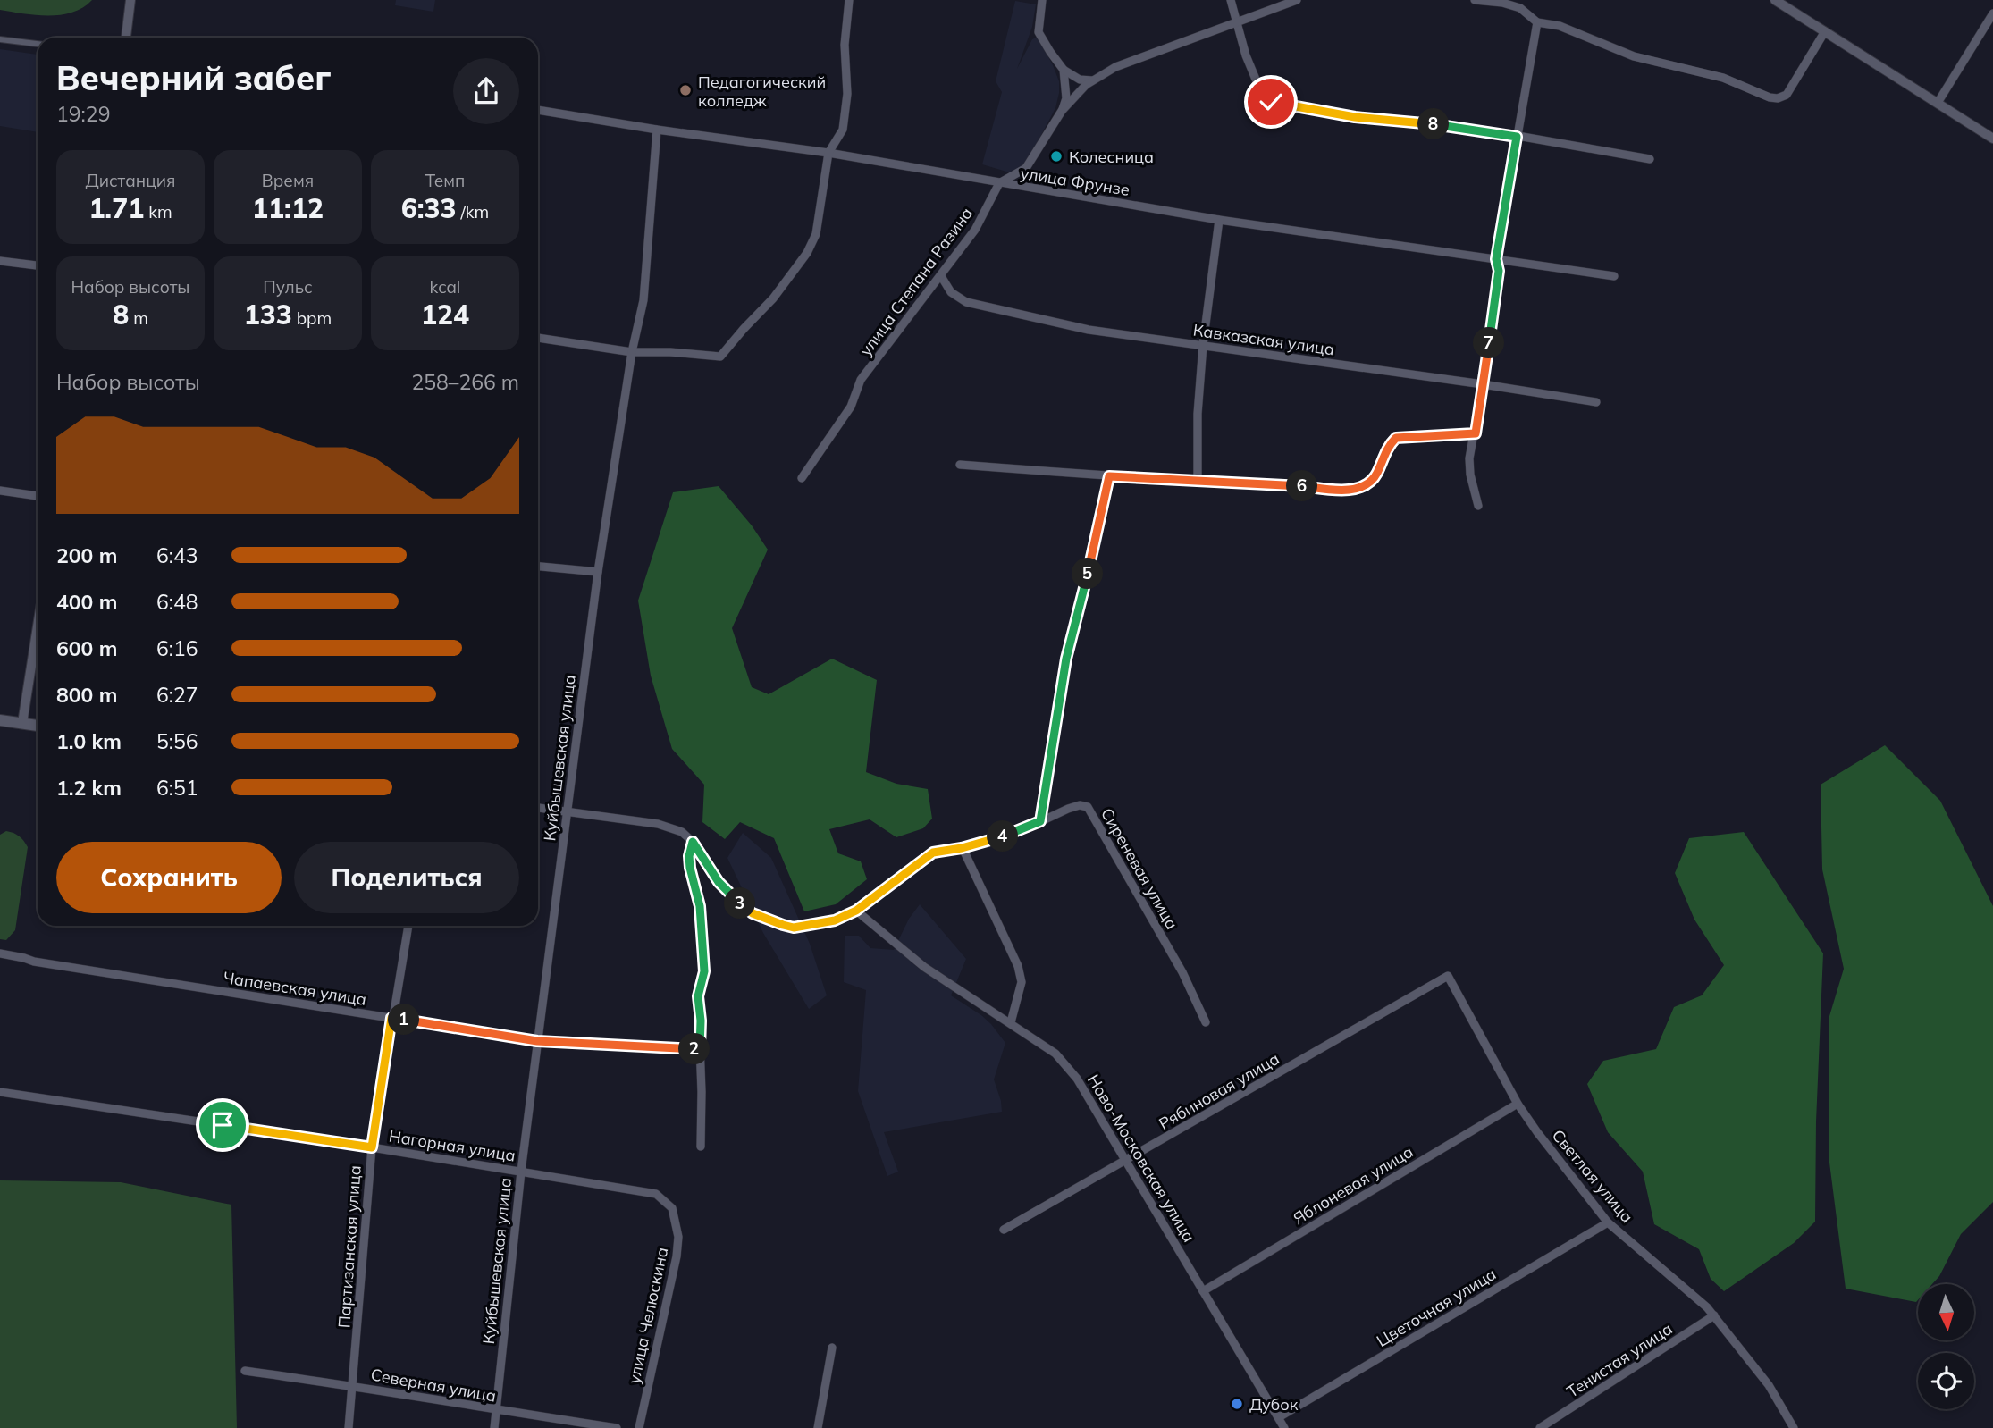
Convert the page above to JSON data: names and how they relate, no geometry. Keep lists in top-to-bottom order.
{
  "streets": {
    "street": [
      "улица Фрунзе",
      "улица Степана Разина",
      "Кавказская улица",
      "Куйбышевская улица",
      "Сиреневая улица",
      "Чапаевская улица",
      "Рябиновая улица",
      "Нагорная улица",
      "Ново-Московская улица",
      "Светлая улица",
      "Яблоневая улица",
      "Партизанская улица",
      "Цветочная улица",
      "улица Челюскина",
      "Тенистая улица",
      "Северная улица"
    ]
  },
  "crossings": [
    ["улица Фрунзе", "улица Степана Разина"],
    ["улица Фрунзе", "Куйбышевская улица"],
    ["улица Степана Разина", "Кавказская улица"],
    ["Куйбышевская улица", "Чапаевская улица"],
    ["Куйбышевская улица", "Нагорная улица"],
    ["Куйбышевская улица", "Северная улица"],
    ["Сиреневая улица", "Ново-Московская улица"],
    ["Чапаевская улица", "Партизанская улица"],
    ["Рябиновая улица", "Ново-Московская улица"],
    ["Рябиновая улица", "Светлая улица"],
    ["Нагорная улица", "Партизанская улица"],
    ["Нагорная улица", "улица Челюскина"],
    ["Ново-Московская улица", "Яблоневая улица"],
    ["Ново-Московская улица", "Цветочная улица"],
    ["Светлая улица", "Яблоневая улица"],
    ["Светлая улица", "Цветочная улица"],
    ["Светлая улица", "Тенистая улица"],
    ["Партизанская улица", "Северная улица"]
  ],
  "places": ["Педагогический колледж", "Колесница", "Дубок"],
  "north": "bottom",
  "page": {
    "heading": ["Вечерний забег", "19:29"],
    "pins": [
      "8",
      "7",
      "6",
      "5",
      "4",
      "3",
      "1",
      "2"
    ],
    "stats": [
      ["Дистанция", "1.71 km"],
      ["Время", "11:12"],
      ["Темп", "6:33 /km"],
      ["Набор высоты", "8 m"],
      ["Пульс", "133 bpm"],
      ["kcal", "124"]
    ],
    "chart": ["Набор высоты", "258–266 m"],
    "list": [
      {
        "name": "200 m",
        "note": "6:43"
      },
      {
        "name": "400 m",
        "note": "6:48"
      },
      {
        "name": "600 m",
        "note": "6:16"
      },
      {
        "name": "800 m",
        "note": "6:27"
      },
      {
        "name": "1.0 km",
        "note": "5:56"
      },
      {
        "name": "1.2 km",
        "note": "6:51"
      }
    ],
    "buttons": ["Сохранить", "Поделиться"]
  }
}
